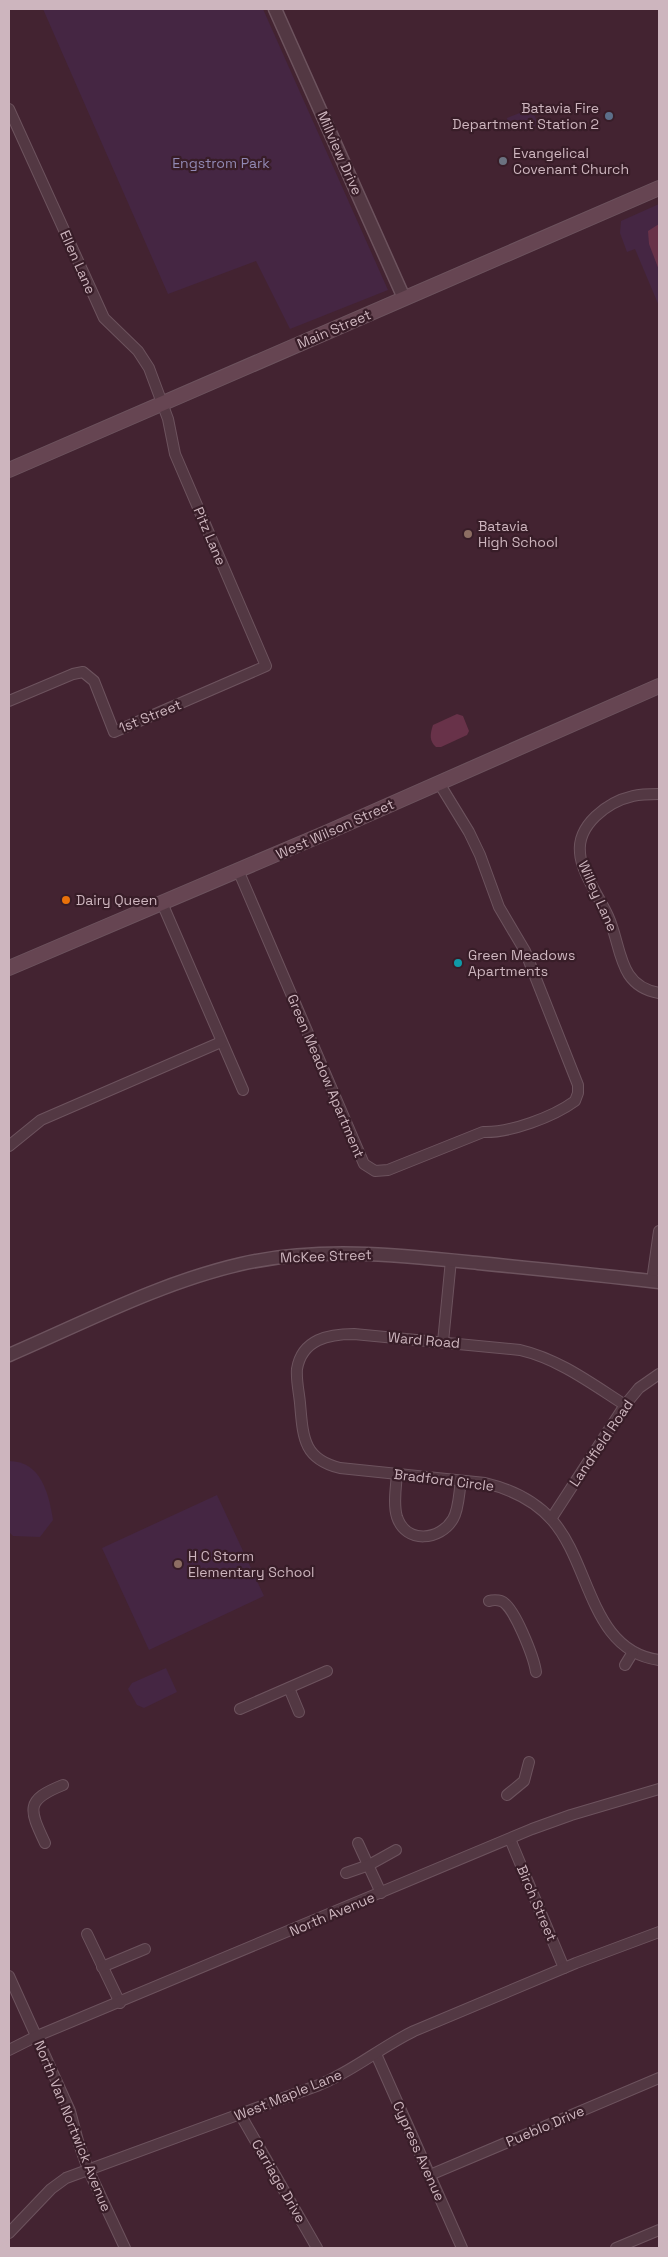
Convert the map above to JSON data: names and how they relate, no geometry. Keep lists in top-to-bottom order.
{
  "streets": {
    "main road": ["Main Street", "West Wilson Street"],
    "street": [
      "Millview Drive",
      "Ellen Lane",
      "Pitz Lane",
      "1st Street",
      "Willey Lane",
      "Green Meadow Apartment",
      "McKee Street",
      "Ward Road",
      "Landfield Road",
      "Bradford Circle",
      "Birch Street",
      "North Avenue",
      "West Maple Lane",
      "North Van Nortwick Avenue",
      "Pueblo Drive",
      "Cypress Avenue",
      "Carriage Drive"
    ]
  },
  "crossings": [
    ["Millview Drive", "Main Street"],
    ["Ellen Lane", "Main Street"],
    ["Ellen Lane", "Pitz Lane"],
    ["Main Street", "Pitz Lane"],
    ["Pitz Lane", "1st Street"],
    ["West Wilson Street", "Green Meadow Apartment"],
    ["Ward Road", "Landfield Road"],
    ["Ward Road", "Bradford Circle"],
    ["Landfield Road", "Bradford Circle"],
    ["Birch Street", "North Avenue"],
    ["Birch Street", "West Maple Lane"],
    ["North Avenue", "North Van Nortwick Avenue"],
    ["West Maple Lane", "North Van Nortwick Avenue"],
    ["West Maple Lane", "Cypress Avenue"],
    ["West Maple Lane", "Carriage Drive"],
    ["Pueblo Drive", "Cypress Avenue"]
  ],
  "parks": ["Engstrom Park"],
  "places": [
    "Batavia Fire Department Station 2",
    "Evangelical Covenant Church",
    "Batavia High School",
    "Dairy Queen",
    "Green Meadows Apartments",
    "H C Storm Elementary School"
  ]
}
